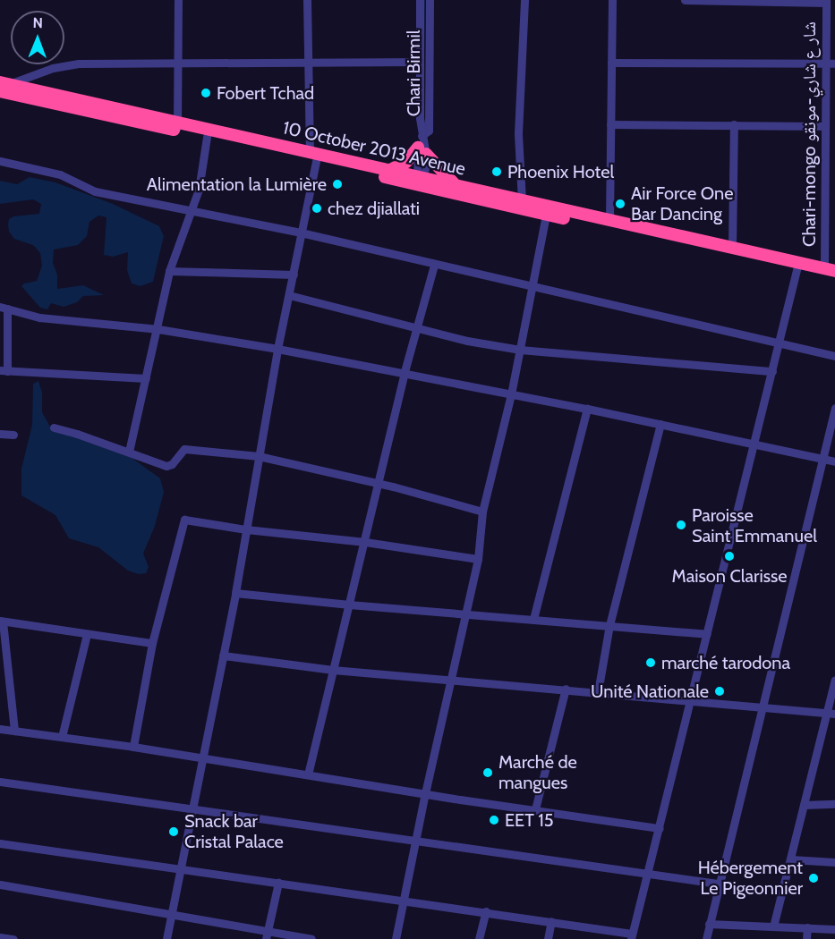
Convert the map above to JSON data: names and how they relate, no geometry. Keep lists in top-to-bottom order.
{
  "streets": {
    "highway": ["10 October 2013 Avenue"],
    "street": ["Chari Birmil", "Chari-mongo شار ع شاري-مونقو"]
  },
  "crossings": [
    ["Chari-mongo شار ع شاري-مونقو", "10 October 2013 Avenue"]
  ],
  "places": [
    "Fobert Tchad",
    "Phoenix Hotel",
    "Alimentation la Lumière",
    "Air Force One Bar Dancing",
    "chez djiallati",
    "Paroisse Saint Emmanuel",
    "Maison Clarisse",
    "marché tarodona",
    "Unité Nationale",
    "Marché de mangues",
    "EET 15",
    "Snack bar Cristal Palace",
    "Hébergement Le Pigeonnier"
  ],
  "north": "top"
}
